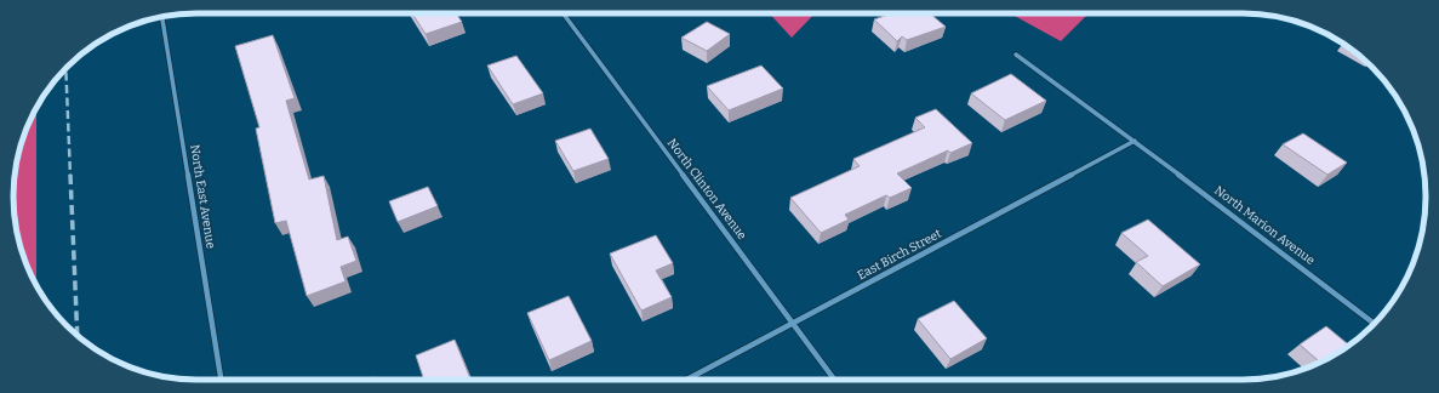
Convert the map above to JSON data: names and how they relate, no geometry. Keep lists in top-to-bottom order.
{
  "streets": {
    "street": [
      "North Clinton Avenue",
      "North East Avenue",
      "North Marion Avenue",
      "East Birch Street"
    ]
  },
  "crossings": [
    ["North Clinton Avenue", "East Birch Street"],
    ["North Marion Avenue", "East Birch Street"]
  ]
}
